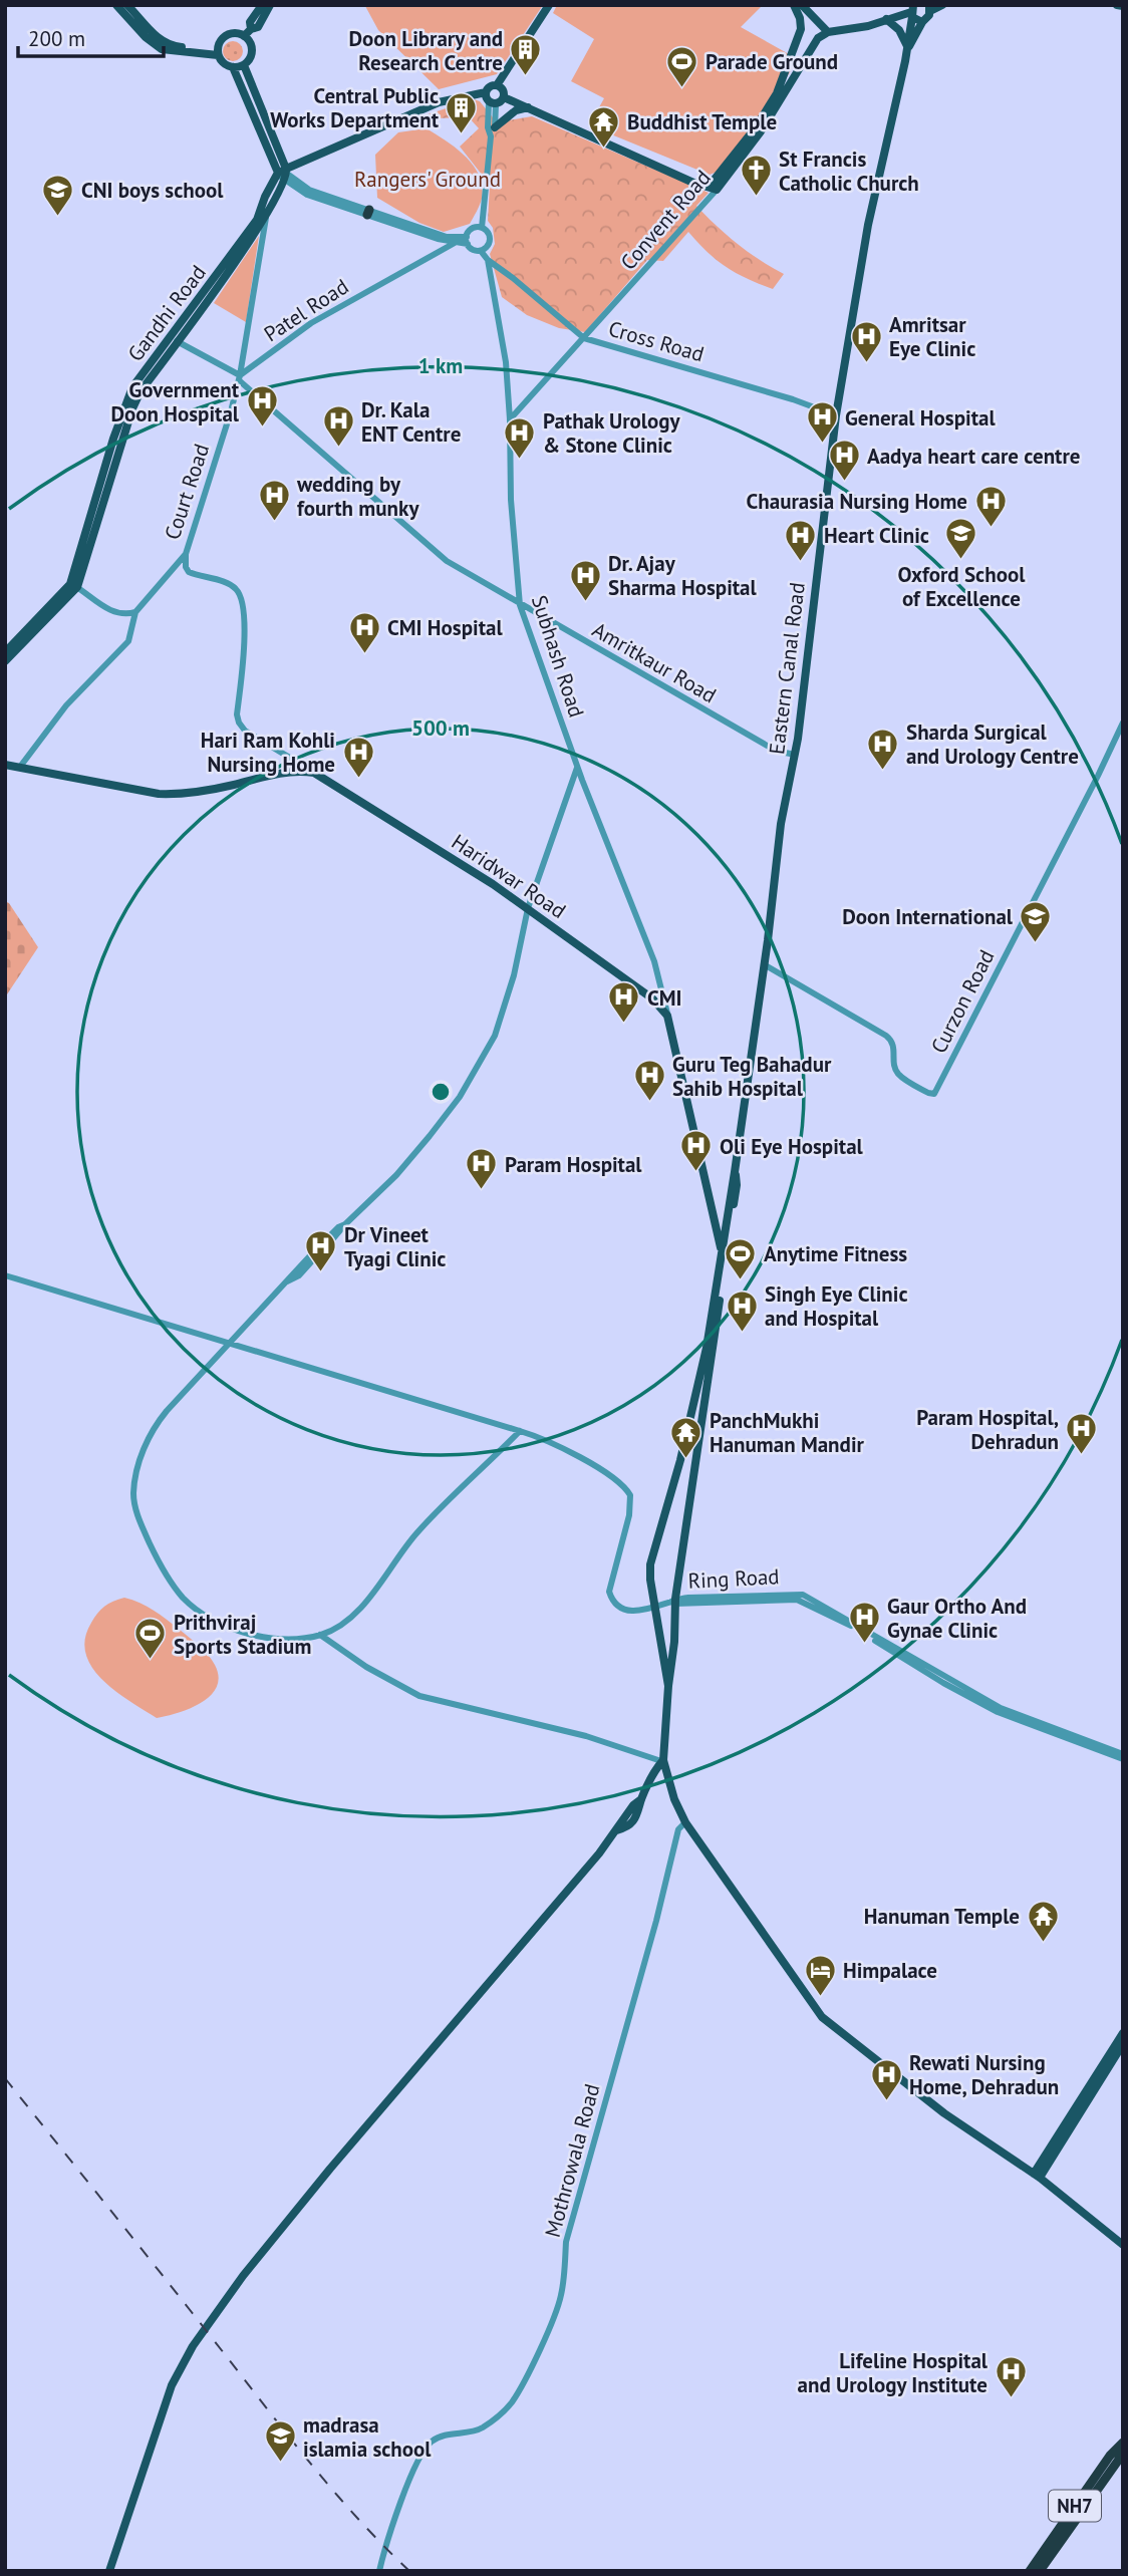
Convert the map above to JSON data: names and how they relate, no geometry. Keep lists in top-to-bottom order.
{
  "streets": {
    "highway": ["NH7"],
    "main road": [
      "Convent Road",
      "Gandhi Road",
      "Eastern Canal Road",
      "Haridwar Road"
    ],
    "street": [
      "Patel Road",
      "Cross Road",
      "Court Road",
      "Subhash Road",
      "Amritkaur Road",
      "Curzon Road",
      "Ring Road",
      "Mothrowala Road"
    ]
  },
  "crossings": [
    ["Convent Road", "Cross Road"],
    ["Convent Road", "Subhash Road"],
    ["Patel Road", "Court Road"],
    ["Patel Road", "Amritkaur Road"],
    ["Gandhi Road", "Court Road"],
    ["Cross Road", "Subhash Road"],
    ["Cross Road", "Eastern Canal Road"],
    ["Court Road", "Amritkaur Road"],
    ["Subhash Road", "Amritkaur Road"],
    ["Subhash Road", "Haridwar Road"],
    ["Amritkaur Road", "Eastern Canal Road"],
    ["Eastern Canal Road", "Curzon Road"]
  ],
  "parks": ["Rangers' Ground"],
  "places": {
    "building": ["Doon Library and Research Centre", "Central Public Works Department"],
    "sports": ["Parade Ground", "Anytime Fitness", "Prithviraj Sports Stadium"],
    "temple": ["Buddhist Temple", "PanchMukhi Hanuman Mandir", "Hanuman Temple"],
    "church": ["St Francis Catholic Church"],
    "school or university": [
      "CNI boys school",
      "Oxford School of Excellence",
      "Doon International",
      "madrasa islamia school"
    ],
    "hospital": [
      "Amritsar Eye Clinic",
      "Government Doon Hospital",
      "General Hospital",
      "Dr. Kala ENT Centre",
      "Pathak Urology & Stone Clinic",
      "Aadya heart care centre",
      "wedding by fourth munky",
      "Chaurasia Nursing Home",
      "Heart Clinic",
      "Dr. Ajay Sharma Hospital",
      "CMI Hospital",
      "Sharda Surgical and Urology Centre",
      "Hari Ram Kohli Nursing Home",
      "CMI",
      "Guru Teg Bahadur Sahib Hospital",
      "Oli Eye Hospital",
      "Param Hospital",
      "Dr Vineet Tyagi Clinic",
      "Singh Eye Clinic and Hospital",
      "Param Hospital, Dehradun",
      "Gaur Ortho And Gynae Clinic",
      "Rewati Nursing Home, Dehradun",
      "Lifeline Hospital and Urology Institute"
    ],
    "hotel": ["Himpalace"]
  },
  "scale_bar": "200 m",
  "rings": ["1 km", "500 m"]
}
